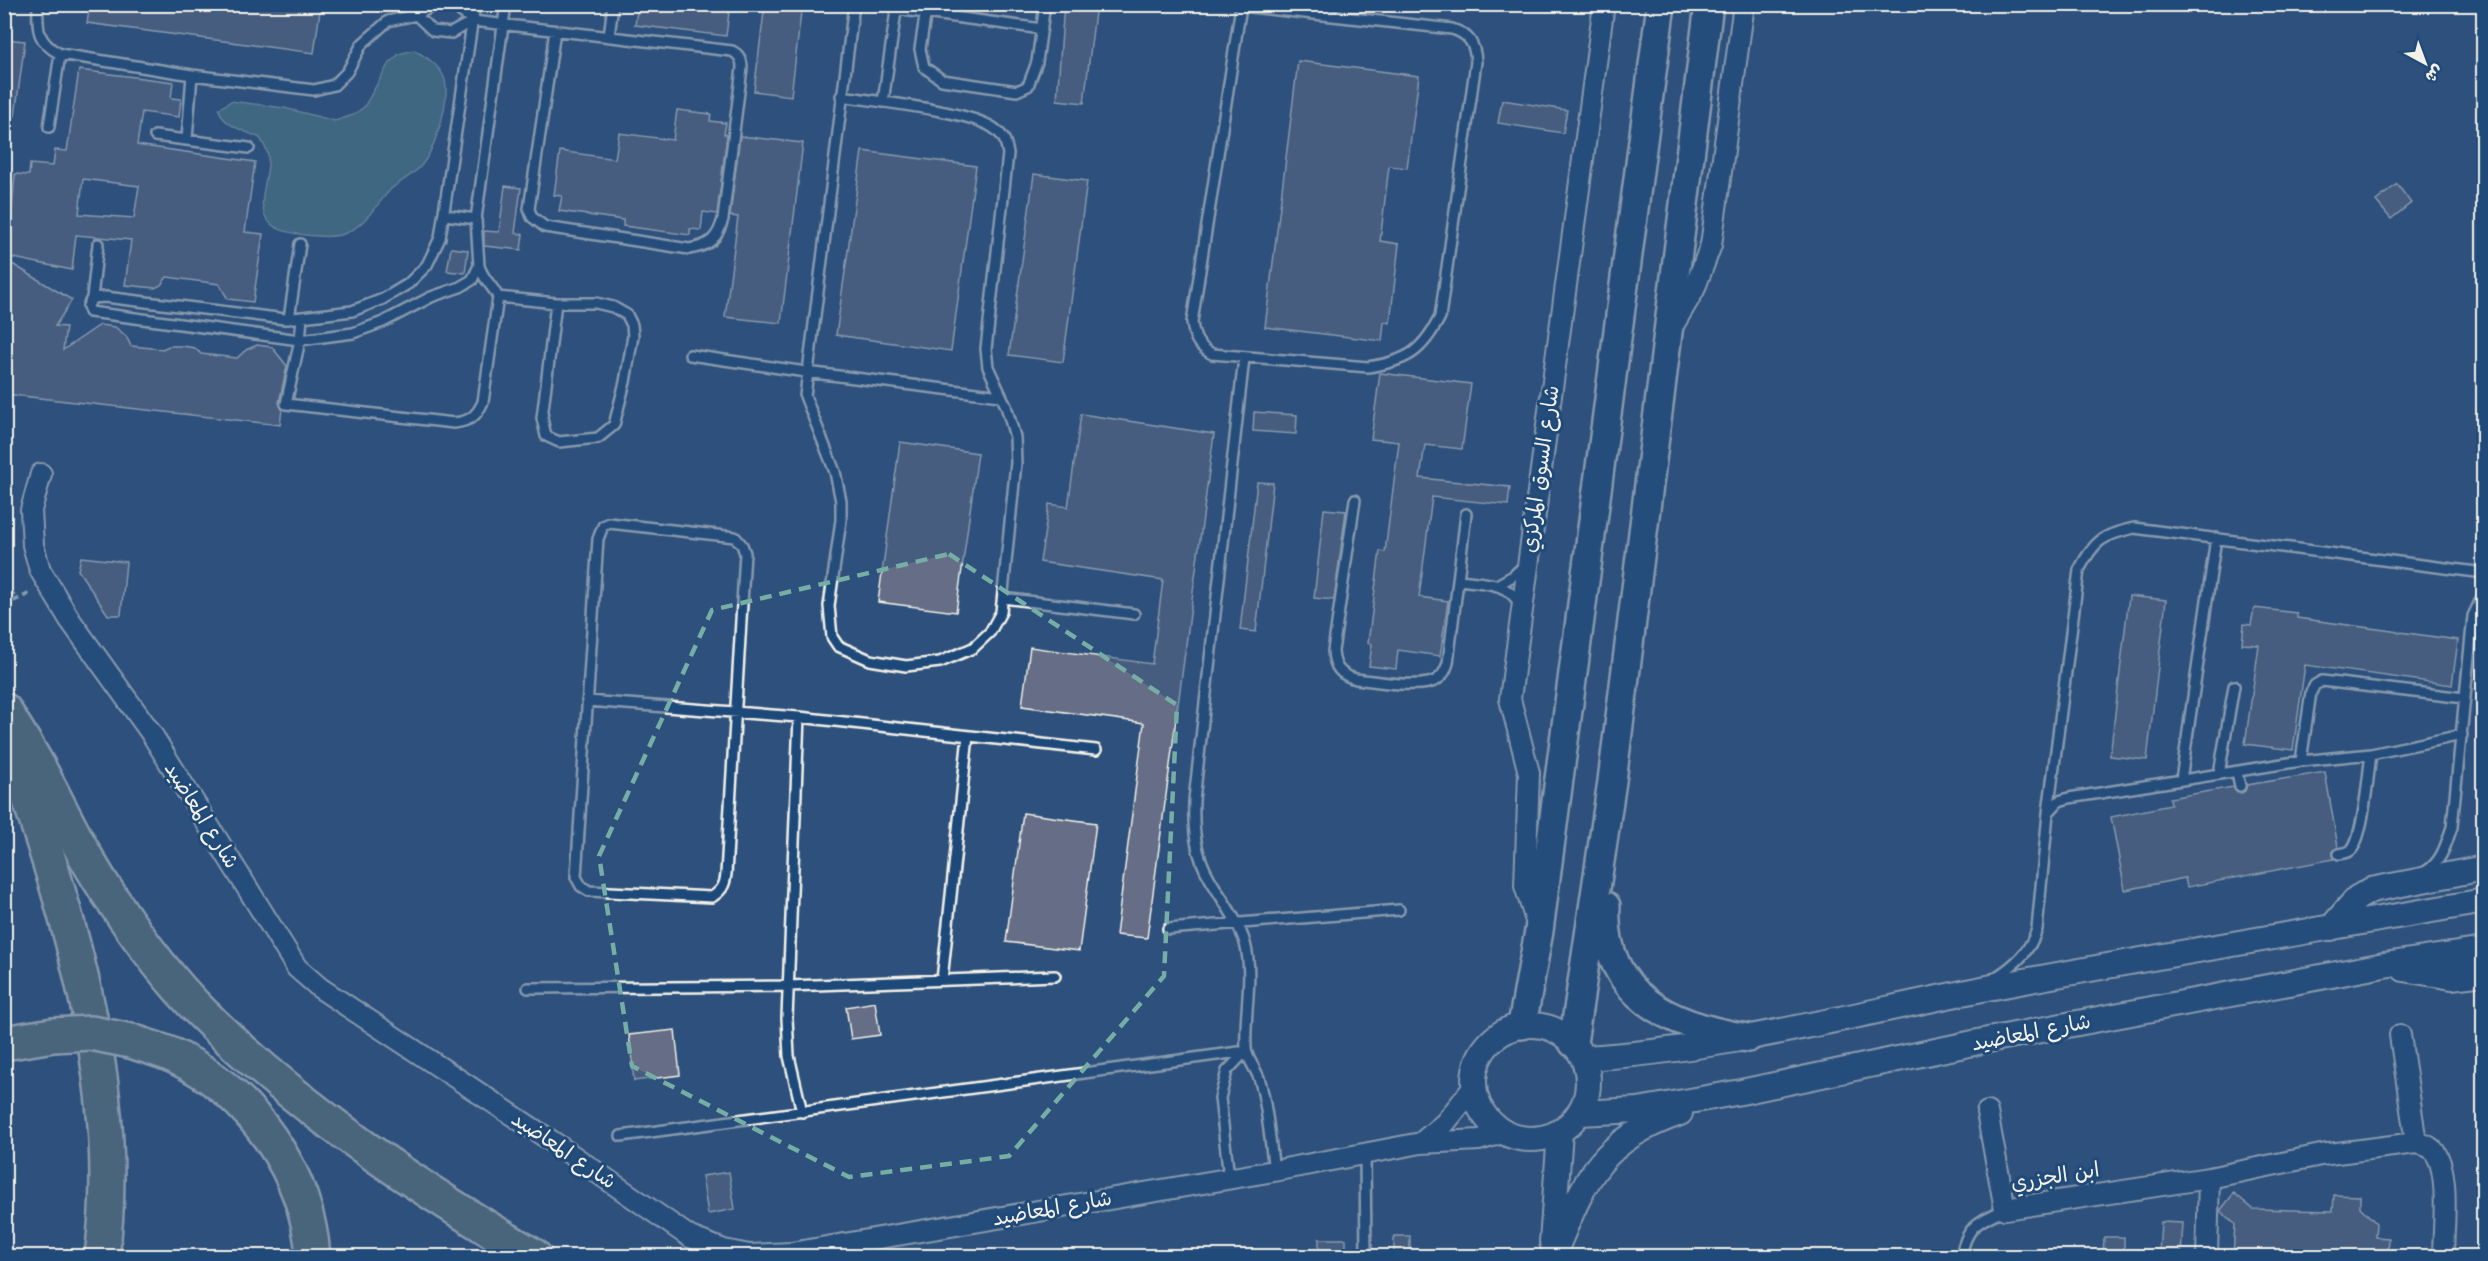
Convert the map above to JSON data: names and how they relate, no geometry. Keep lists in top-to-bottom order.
{
  "streets": {
    "main road": ["شارع السوق المركزي"],
    "street": ["شارع المعاضيد", "ابن الجزري"]
  },
  "crossings": [
    ["شارع السوق المركزي", "شارع المعاضيد"]
  ],
  "north": "bottom right"
}
